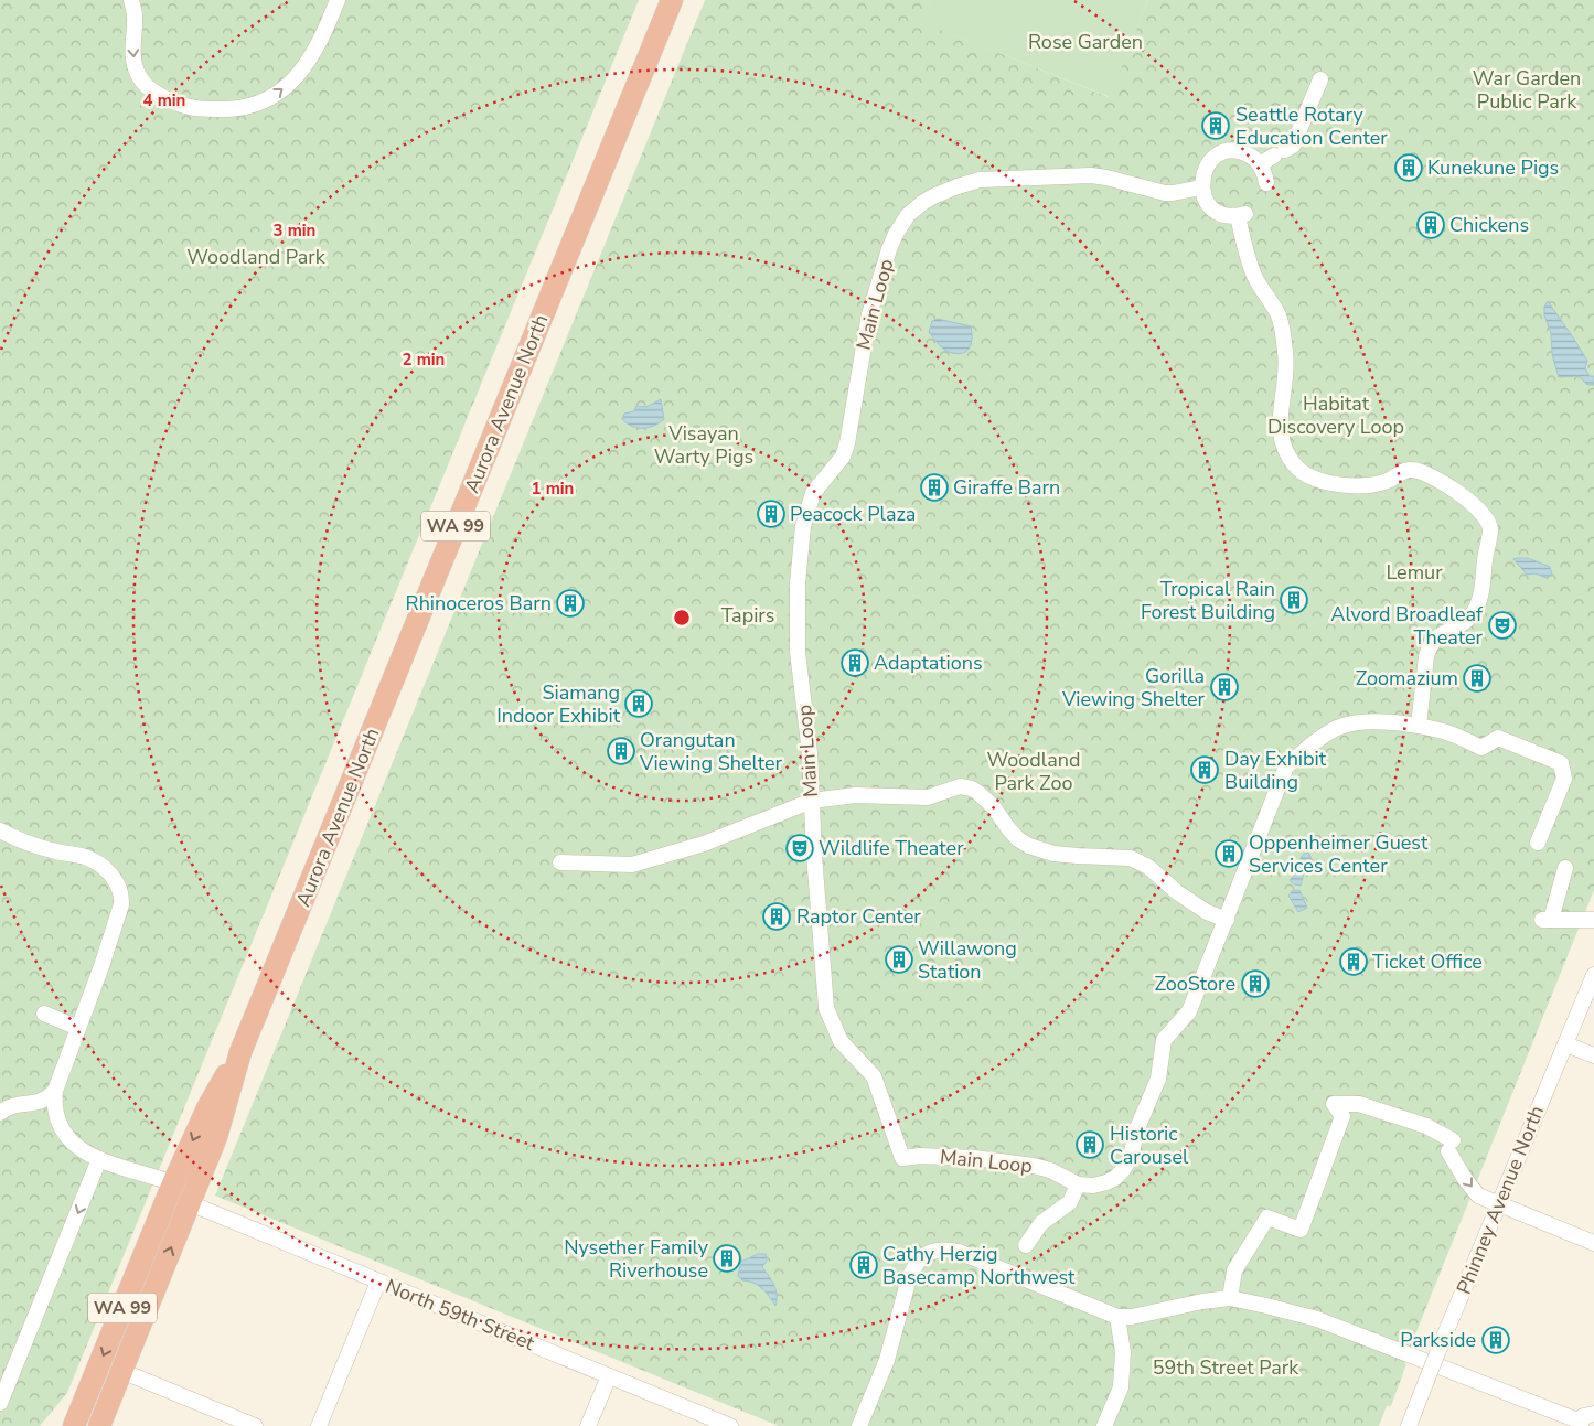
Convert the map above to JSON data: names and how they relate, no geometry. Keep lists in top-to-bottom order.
{
  "streets": {
    "highway": ["Aurora Avenue North", "WA 99"],
    "street": ["Main Loop", "Phinney Avenue North", "North 59th Street"]
  },
  "crossings": [
    ["Aurora Avenue North", "North 59th Street"]
  ],
  "parks": [
    "Rose Garden",
    "War Garden Public Park",
    "Woodland Park",
    "Habitat Discovery Loop",
    "Visayan Warty Pigs",
    "Lemur",
    "Tapirs",
    "Woodland Park Zoo",
    "59th Street Park"
  ],
  "places": {
    "building": [
      "Seattle Rotary Education Center",
      "Kunekune Pigs",
      "Chickens",
      "Giraffe Barn",
      "Peacock Plaza",
      "Tropical Rain Forest Building",
      "Rhinoceros Barn",
      "Adaptations",
      "Zoomazium",
      "Gorilla Viewing Shelter",
      "Siamang Indoor Exhibit",
      "Orangutan Viewing Shelter",
      "Day Exhibit Building",
      "Oppenheimer Guest Services Center",
      "Raptor Center",
      "Willawong Station",
      "Ticket Office",
      "ZooStore",
      "Historic Carousel",
      "Nysether Family Riverhouse",
      "Cathy Herzig Basecamp Northwest",
      "Parkside"
    ],
    "theatre": ["Alvord Broadleaf Theater", "Wildlife Theater"]
  },
  "rings": [
    "4 min",
    "3 min",
    "2 min",
    "1 min"
  ]
}
